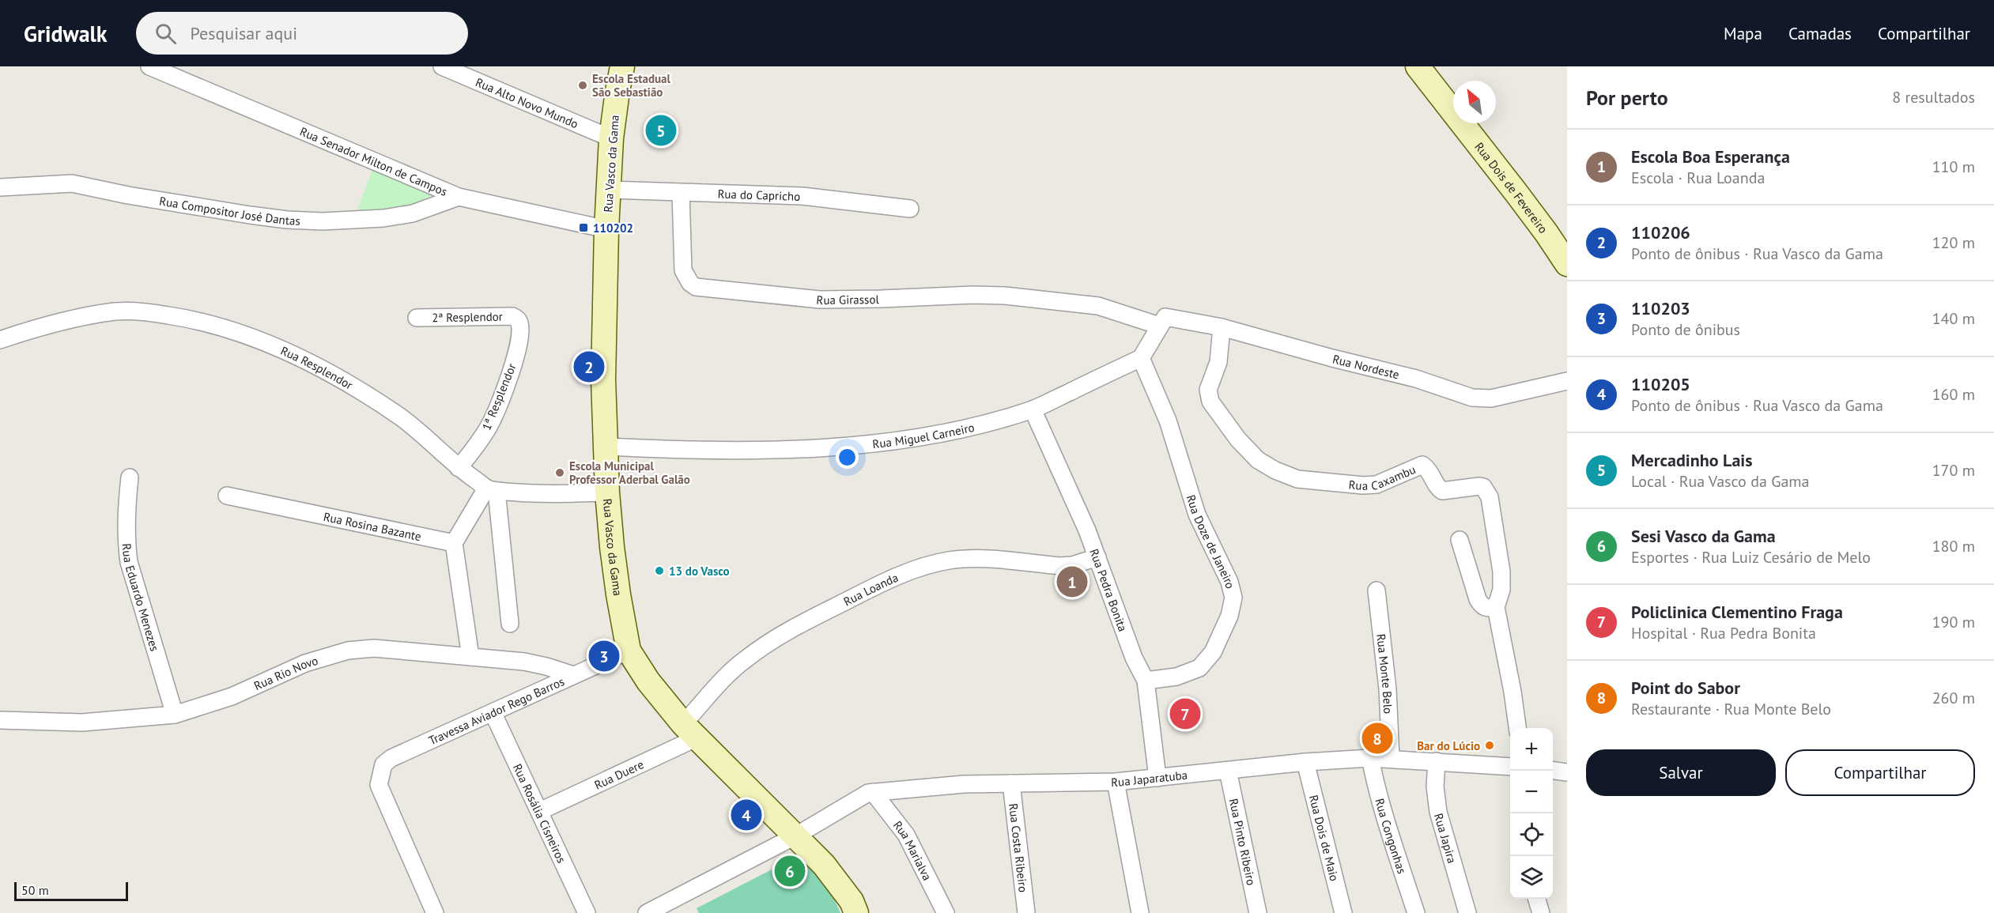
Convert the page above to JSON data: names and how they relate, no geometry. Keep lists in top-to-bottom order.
{
  "streets": {
    "main road": ["Rua Vasco da Gama", "Rua Dois de Fevereiro"],
    "street": [
      "Rua Alto Novo Mundo",
      "Rua Senador Milton de Campos",
      "Rua do Capricho",
      "Rua Compositor José Dantas",
      "Rua Girassol",
      "2ª Resplendor",
      "Rua Nordeste",
      "Rua Resplendor",
      "1ª Resplendor",
      "Rua Miguel Carneiro",
      "Rua Caxambu",
      "Rua Rosina Bazante",
      "Rua Doze de Janeiro",
      "Rua Loanda",
      "Rua Pedra Bonita",
      "Rua Eduardo Menezes",
      "Rua Rio Novo",
      "Rua Monte Belo",
      "Travessa Aviador Rego Barros",
      "Rua Duere",
      "Rua Japaratuba",
      "Rua Rosália Cisneiros",
      "Rua Congonhas",
      "Rua Dois de Maio",
      "Rua Japira",
      "Rua Pinto Ribeiro",
      "Rua Costa Ribeiro",
      "Rua Marialva"
    ]
  },
  "crossings": [
    ["Rua Alto Novo Mundo", "Rua Vasco da Gama"],
    ["Rua Senador Milton de Campos", "Rua Vasco da Gama"],
    ["Rua Senador Milton de Campos", "Rua Compositor José Dantas"],
    ["Rua Vasco da Gama", "Rua do Capricho"],
    ["Rua Vasco da Gama", "Rua Miguel Carneiro"],
    ["Rua Vasco da Gama", "Rua Loanda"],
    ["Rua Vasco da Gama", "Travessa Aviador Rego Barros"],
    ["Rua Vasco da Gama", "Rua Duere"],
    ["Rua Vasco da Gama", "Rua Japaratuba"],
    ["Rua do Capricho", "Rua Girassol"],
    ["Rua Girassol", "Rua Nordeste"],
    ["2ª Resplendor", "1ª Resplendor"],
    ["Rua Nordeste", "Rua Caxambu"],
    ["Rua Resplendor", "1ª Resplendor"],
    ["Rua Miguel Carneiro", "Rua Doze de Janeiro"],
    ["Rua Miguel Carneiro", "Rua Pedra Bonita"],
    ["Rua Doze de Janeiro", "Rua Pedra Bonita"],
    ["Rua Loanda", "Rua Pedra Bonita"],
    ["Rua Loanda", "Rua Duere"],
    ["Rua Pedra Bonita", "Rua Japaratuba"],
    ["Rua Eduardo Menezes", "Rua Rio Novo"],
    ["Rua Rio Novo", "Travessa Aviador Rego Barros"],
    ["Rua Monte Belo", "Rua Japaratuba"],
    ["Travessa Aviador Rego Barros", "Rua Rosália Cisneiros"],
    ["Rua Duere", "Rua Rosália Cisneiros"],
    ["Rua Japaratuba", "Rua Congonhas"],
    ["Rua Japaratuba", "Rua Dois de Maio"],
    ["Rua Japaratuba", "Rua Japira"],
    ["Rua Japaratuba", "Rua Pinto Ribeiro"],
    ["Rua Japaratuba", "Rua Costa Ribeiro"],
    ["Rua Japaratuba", "Rua Marialva"]
  ],
  "places": {
    "other": [
      "Escola Estadual São Sebastião",
      "Escola Municipal Professor Aderbal Galão",
      "13 do Vasco",
      "Bar do Lúcio"
    ],
    "transit": ["110202"]
  },
  "scale_bar": "50 m",
  "north": "top left",
  "page": {
    "header": "Gridwalk",
    "search": "Pesquisar aqui",
    "nav": ["Mapa", "Camadas", "Compartilhar"],
    "heading": ["Por perto", "8 resultados"],
    "pins": [
      "5",
      "2",
      "1",
      "3",
      "7",
      "8",
      "4",
      "6"
    ],
    "list": [
      {
        "mark": "1",
        "name": "Escola Boa Esperança",
        "note": "Escola · Rua Loanda",
        "value": "110 m"
      },
      {
        "mark": "2",
        "name": "110206",
        "note": "Ponto de ônibus · Rua Vasco da Gama",
        "value": "120 m"
      },
      {
        "mark": "3",
        "name": "110203",
        "note": "Ponto de ônibus",
        "value": "140 m"
      },
      {
        "mark": "4",
        "name": "110205",
        "note": "Ponto de ônibus · Rua Vasco da Gama",
        "value": "160 m"
      },
      {
        "mark": "5",
        "name": "Mercadinho Lais",
        "note": "Local · Rua Vasco da Gama",
        "value": "170 m"
      },
      {
        "mark": "6",
        "name": "Sesi Vasco da Gama",
        "note": "Esportes · Rua Luiz Cesário de Melo",
        "value": "180 m"
      },
      {
        "mark": "7",
        "name": "Policlinica Clementino Fraga",
        "note": "Hospital · Rua Pedra Bonita",
        "value": "190 m"
      },
      {
        "mark": "8",
        "name": "Point do Sabor",
        "note": "Restaurante · Rua Monte Belo",
        "value": "260 m"
      }
    ],
    "map_buttons": ["+", "−"],
    "buttons": ["Salvar", "Compartilhar"],
    "scale": "50 m"
  }
}
